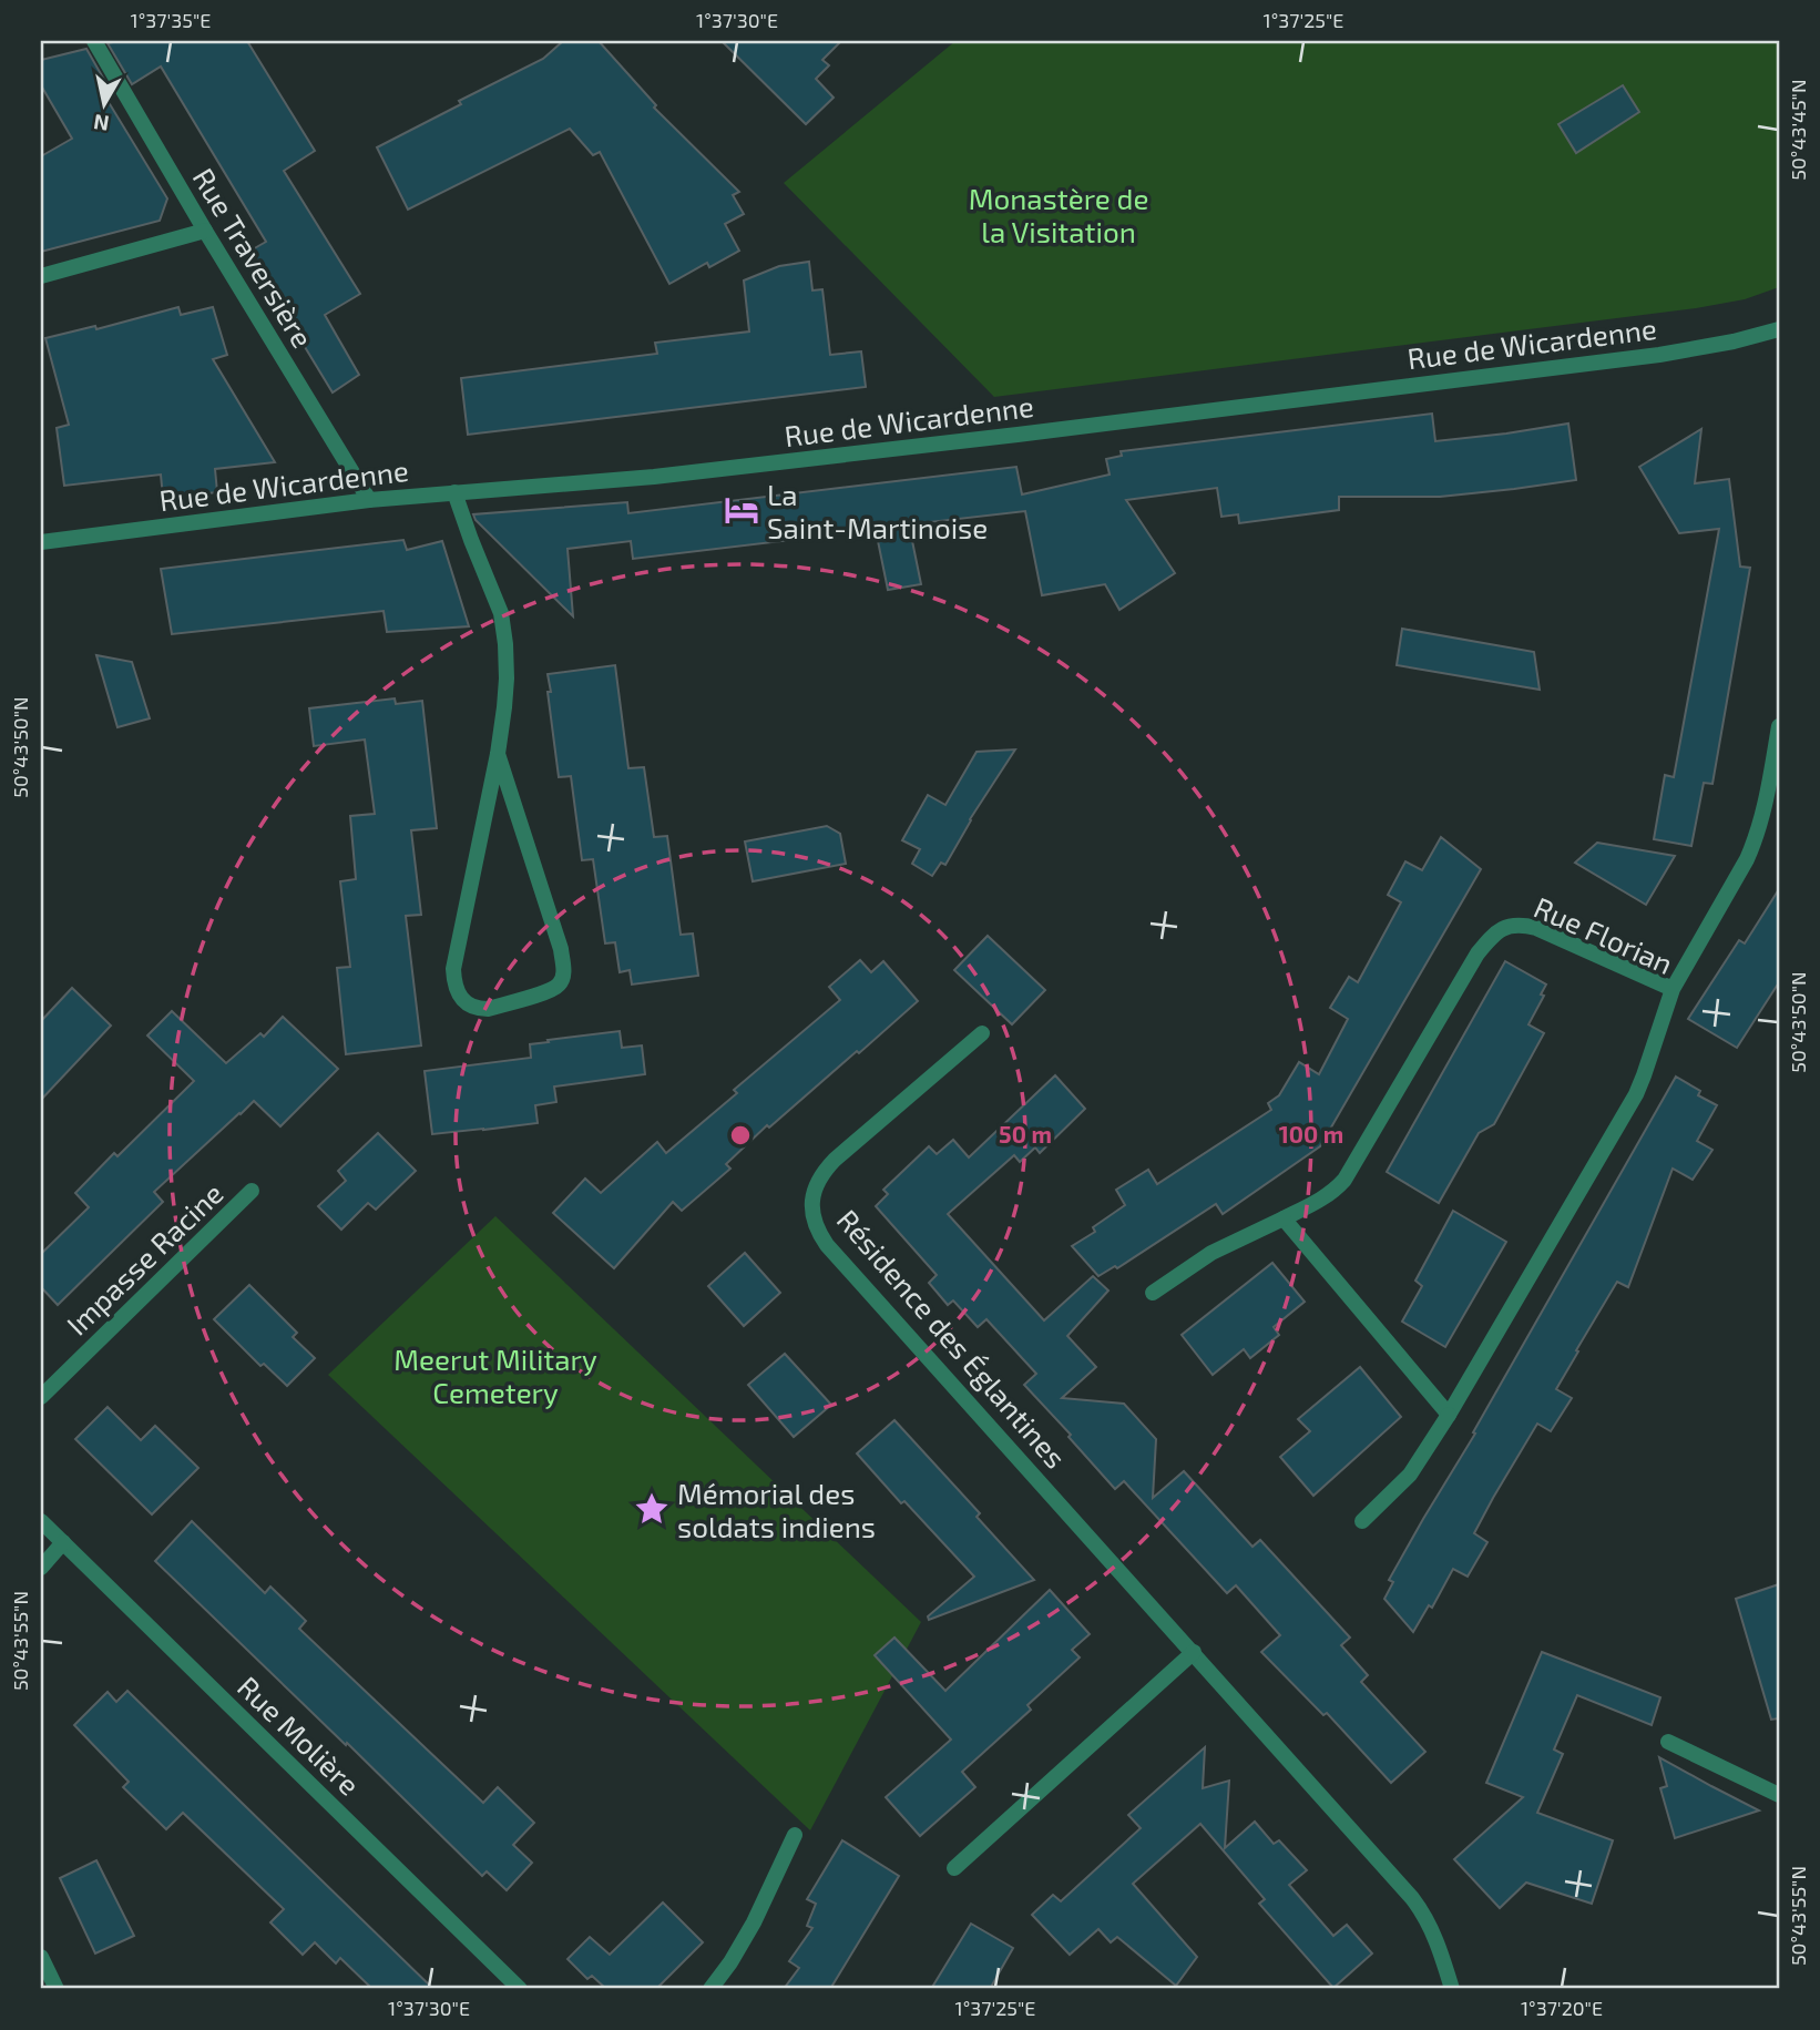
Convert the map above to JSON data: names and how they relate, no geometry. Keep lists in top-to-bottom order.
{
  "streets": {
    "street": [
      "Rue Traversière",
      "Rue de Wicardenne",
      "Rue Florian",
      "Impasse Racine",
      "Résidence des Églantines",
      "Rue Molière"
    ]
  },
  "crossings": [
    ["Rue Traversière", "Rue de Wicardenne"]
  ],
  "parks": ["Monastère de la Visitation", "Meerut Military Cemetery"],
  "places": {
    "hotel": ["La Saint-Martinoise"],
    "place": ["Mémorial des soldats indiens"]
  },
  "north": "bottom",
  "coordinates": [
    "1°37'35\"E",
    "1°37'30\"E",
    "1°37'25\"E",
    "50°43'45\"N",
    "50°43'50\"N",
    "50°43'55\"N",
    "1°37'20\"E"
  ],
  "rings": ["50 m", "100 m"]
}
